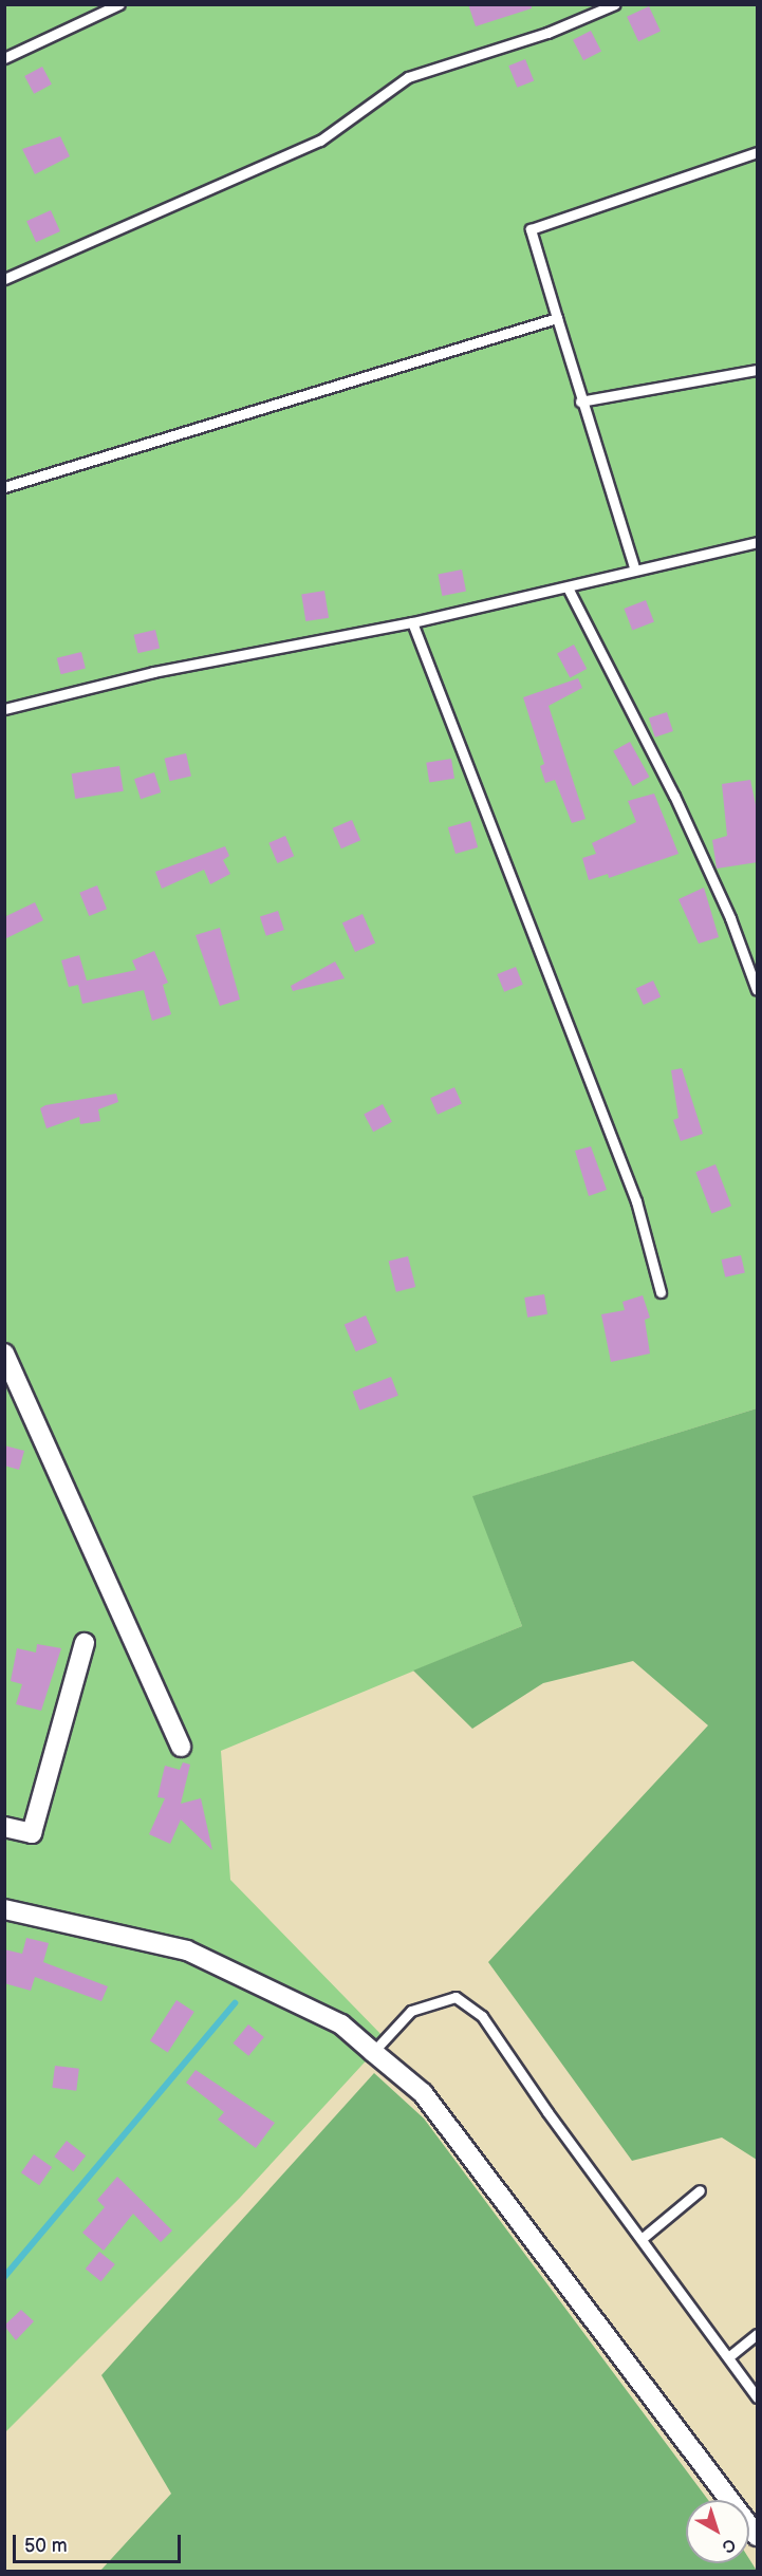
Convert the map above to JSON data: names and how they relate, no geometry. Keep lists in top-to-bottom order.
{
  "scale_bar": "50 m",
  "north": "bottom right"
}
